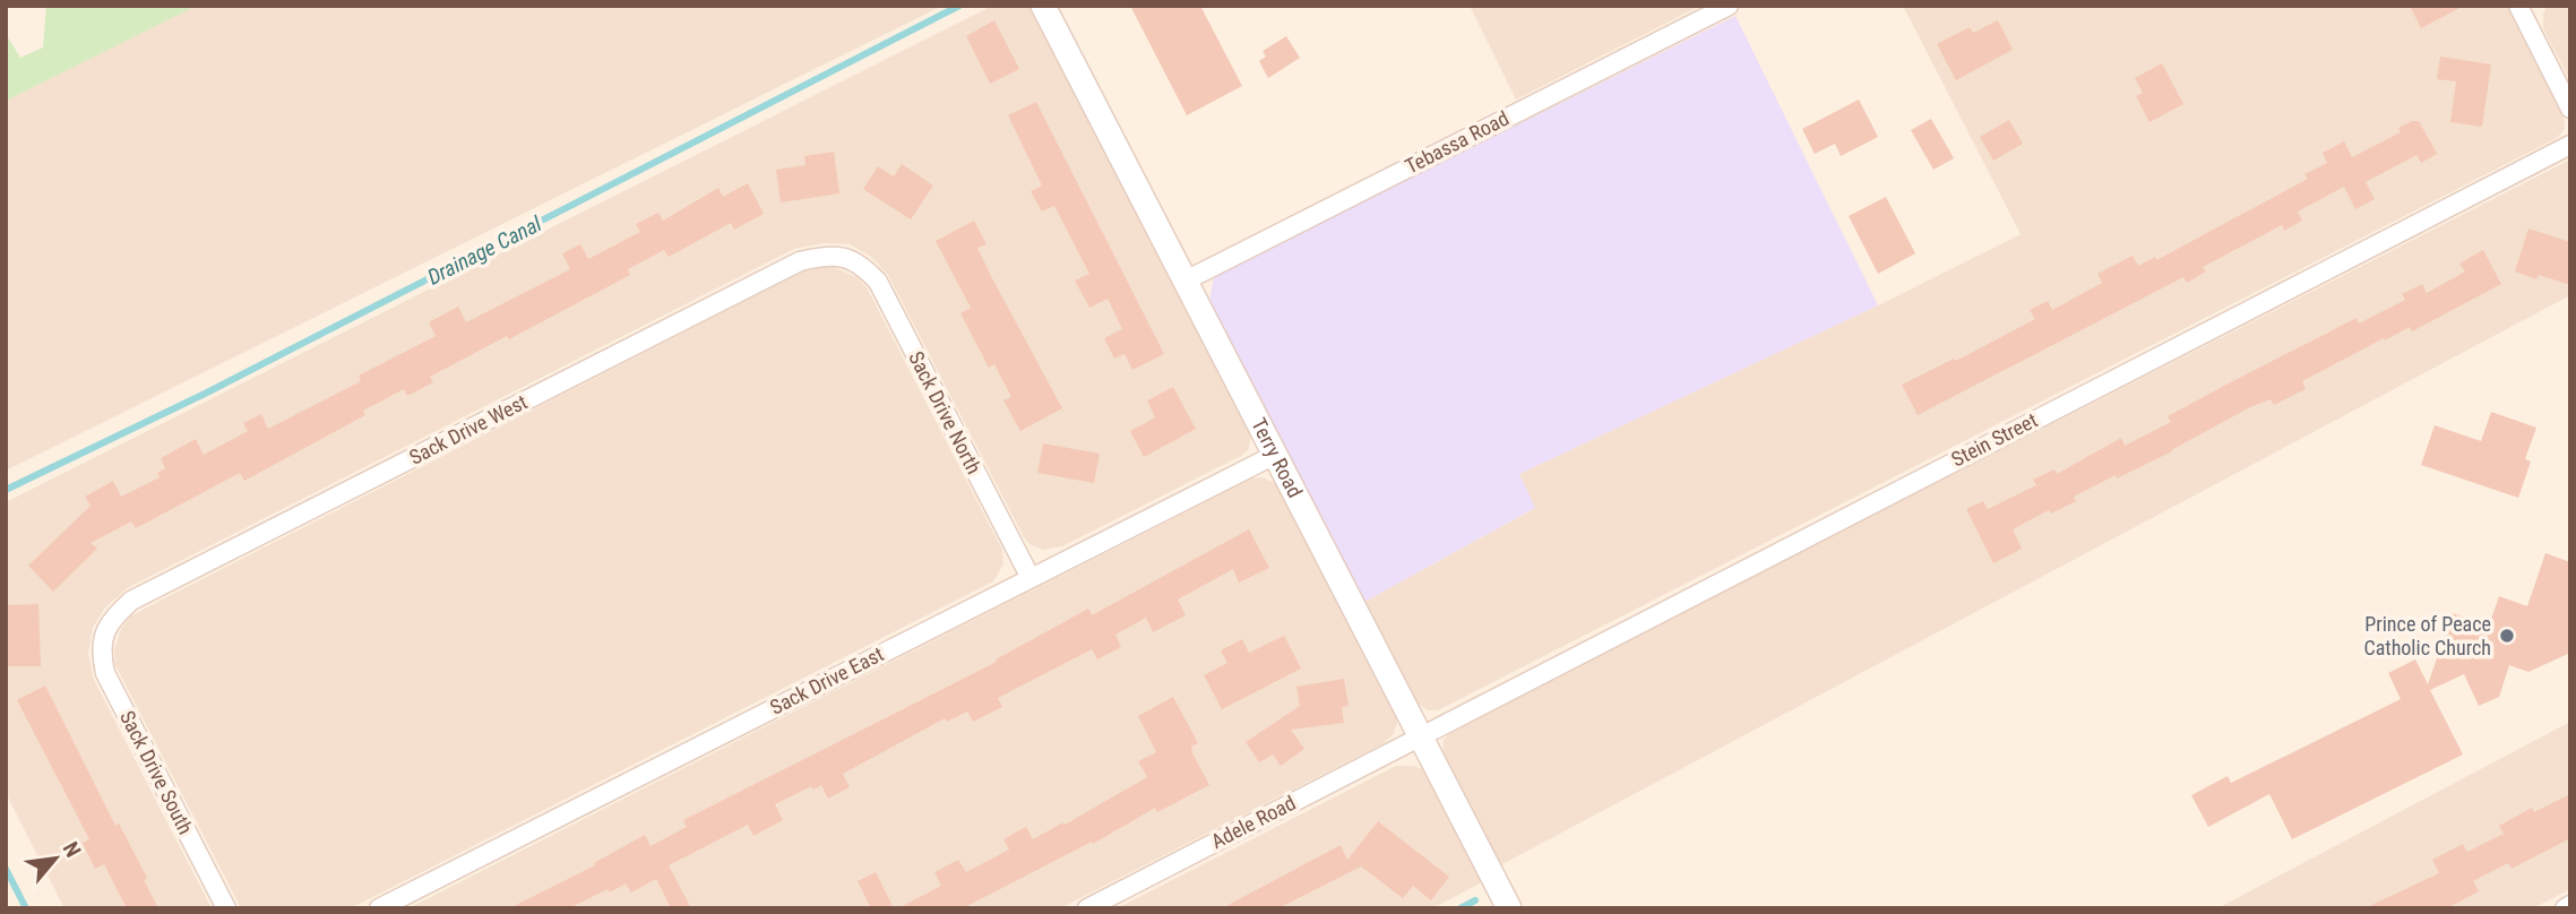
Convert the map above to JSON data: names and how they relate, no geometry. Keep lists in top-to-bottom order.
{
  "streets": {
    "street": [
      "Tebassa Road",
      "Sack Drive North",
      "Sack Drive West",
      "Stein Street",
      "Terry Road",
      "Sack Drive East",
      "Sack Drive South",
      "Adele Road"
    ]
  },
  "crossings": [
    ["Tebassa Road", "Terry Road"],
    ["Sack Drive North", "Sack Drive West"],
    ["Sack Drive North", "Sack Drive East"],
    ["Sack Drive West", "Sack Drive South"],
    ["Stein Street", "Terry Road"],
    ["Stein Street", "Adele Road"],
    ["Terry Road", "Sack Drive East"],
    ["Terry Road", "Adele Road"]
  ],
  "water": ["Drainage Canal"],
  "places": ["Prince of Peace Catholic Church"],
  "north": "top right"
}
